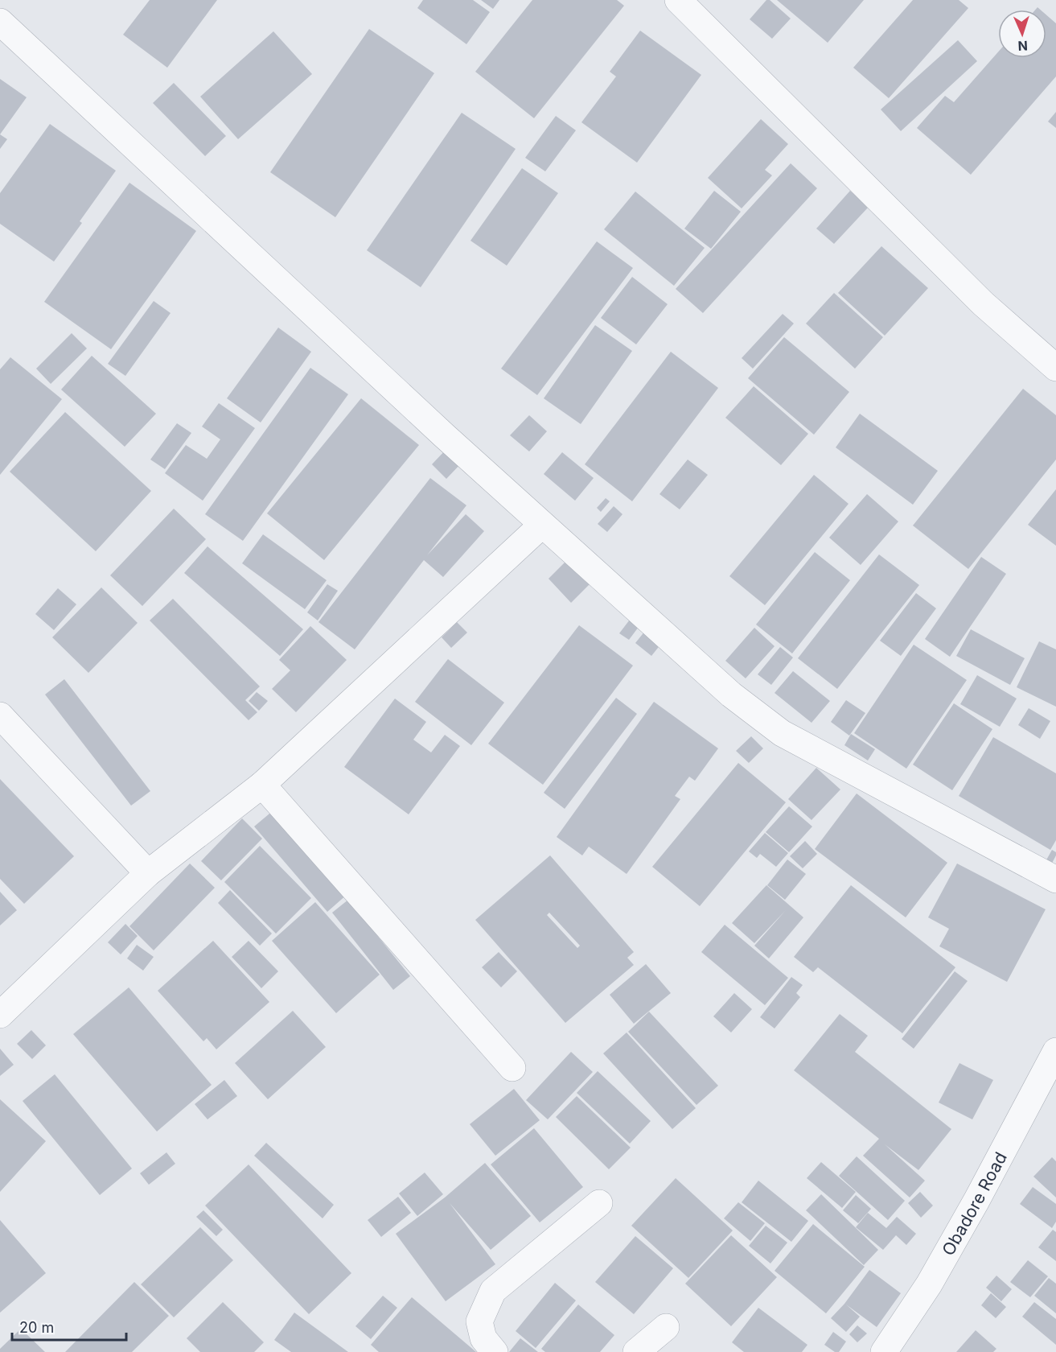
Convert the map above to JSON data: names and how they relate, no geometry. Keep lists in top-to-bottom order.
{
  "streets": {
    "street": ["Obadore Road"]
  },
  "scale_bar": "20 m",
  "north": "bottom"
}
